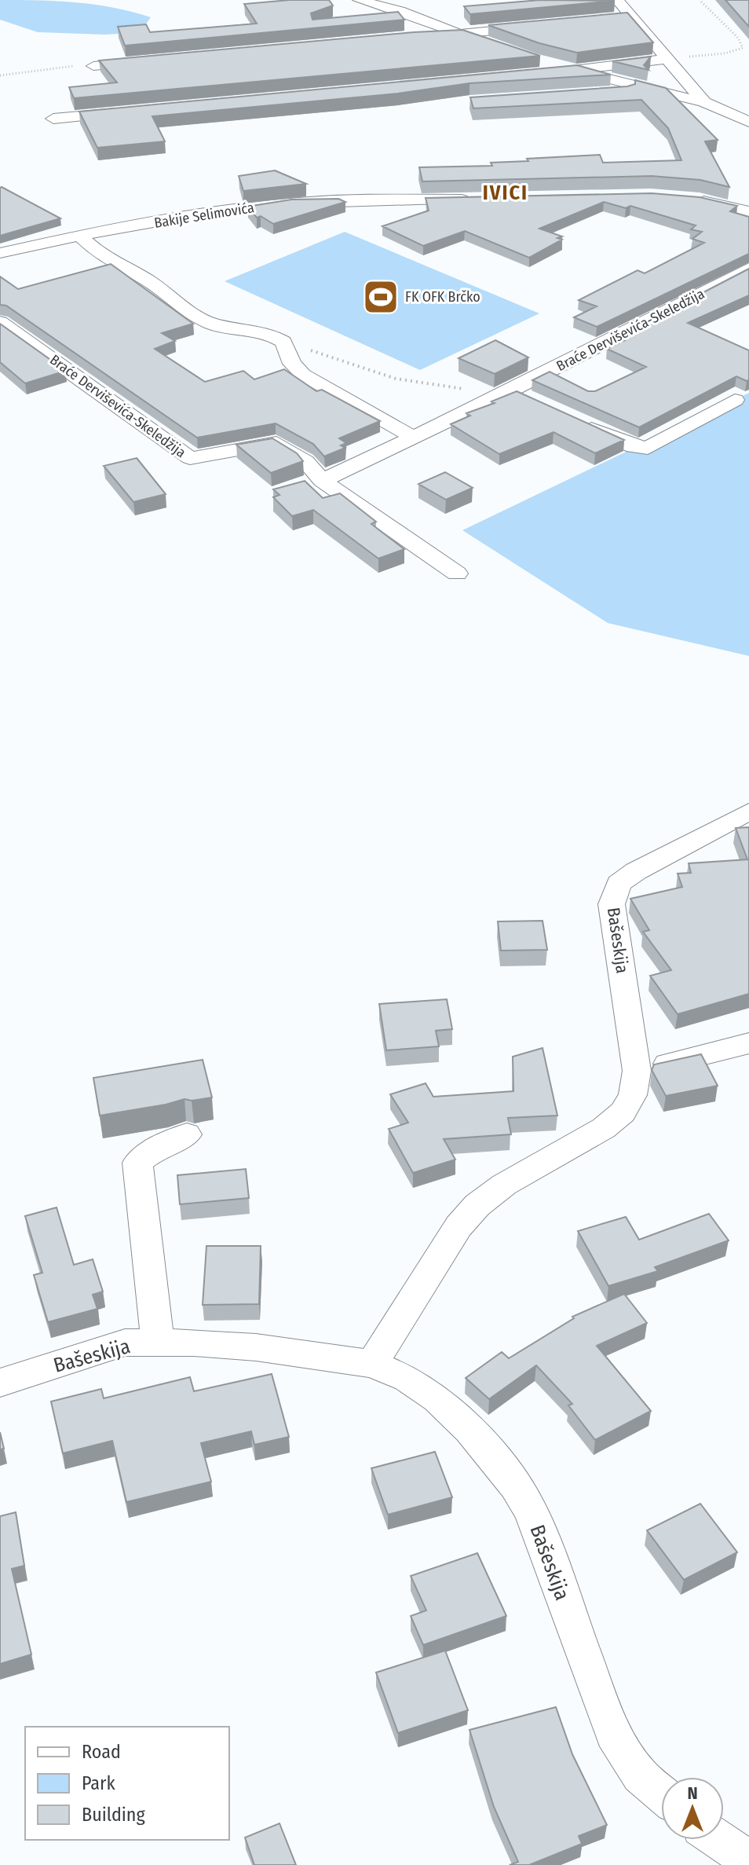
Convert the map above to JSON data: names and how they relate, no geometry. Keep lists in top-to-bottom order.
{
  "streets": {
    "street": ["Bakije Selimovića", "Braće Derviševića-Skeledžija", "Bašeskija"]
  },
  "districts": ["IVICI"],
  "places": {
    "sports": ["FK OFK Brčko"]
  },
  "legend": ["Road", "Park", "Building"],
  "north": "top"
}
